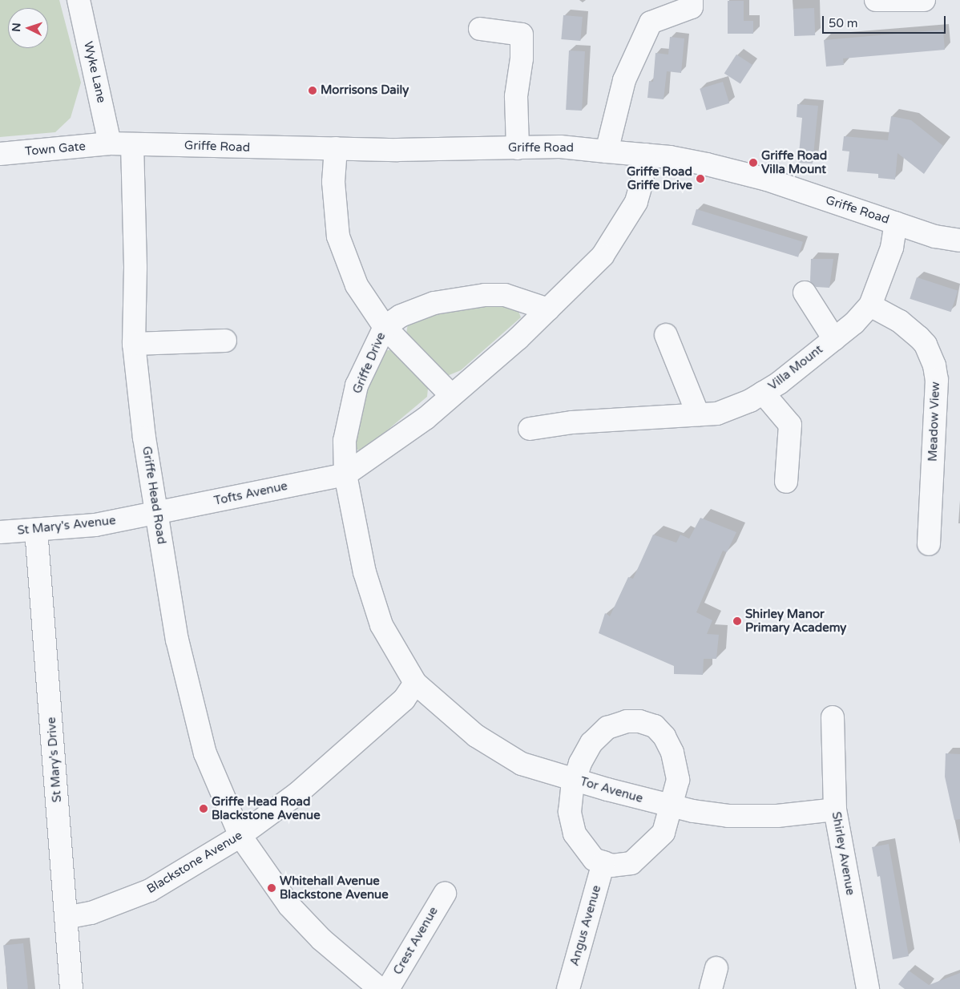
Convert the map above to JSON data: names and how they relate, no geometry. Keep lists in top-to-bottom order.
{
  "streets": {
    "street": [
      "Wyke Lane",
      "Griffe Road",
      "Town Gate",
      "Griffe Drive",
      "Villa Mount",
      "Meadow View",
      "Tofts Avenue",
      "Griffe Head Road",
      "St Mary's Avenue",
      "St Mary's Drive",
      "Tor Avenue",
      "Shirley Avenue",
      "Blackstone Avenue",
      "Angus Avenue",
      "Crest Avenue"
    ]
  },
  "crossings": [
    ["Wyke Lane", "Griffe Road"],
    ["Wyke Lane", "Town Gate"],
    ["Griffe Road", "Town Gate"],
    ["Griffe Road", "Villa Mount"],
    ["Griffe Road", "Griffe Head Road"],
    ["Griffe Drive", "Tofts Avenue"],
    ["Griffe Drive", "Tor Avenue"],
    ["Griffe Drive", "Blackstone Avenue"],
    ["Villa Mount", "Meadow View"],
    ["Tofts Avenue", "Griffe Head Road"],
    ["Tofts Avenue", "St Mary's Avenue"],
    ["Griffe Head Road", "St Mary's Avenue"],
    ["Griffe Head Road", "Blackstone Avenue"],
    ["St Mary's Avenue", "St Mary's Drive"],
    ["St Mary's Drive", "Blackstone Avenue"],
    ["Tor Avenue", "Shirley Avenue"],
    ["Tor Avenue", "Blackstone Avenue"]
  ],
  "places": [
    "Morrisons Daily",
    "Griffe Road Villa Mount",
    "Griffe Road Griffe Drive",
    "Shirley Manor Primary Academy",
    "Griffe Head Road Blackstone Avenue",
    "Whitehall Avenue Blackstone Avenue"
  ],
  "scale_bar": "50 m",
  "north": "left"
}
